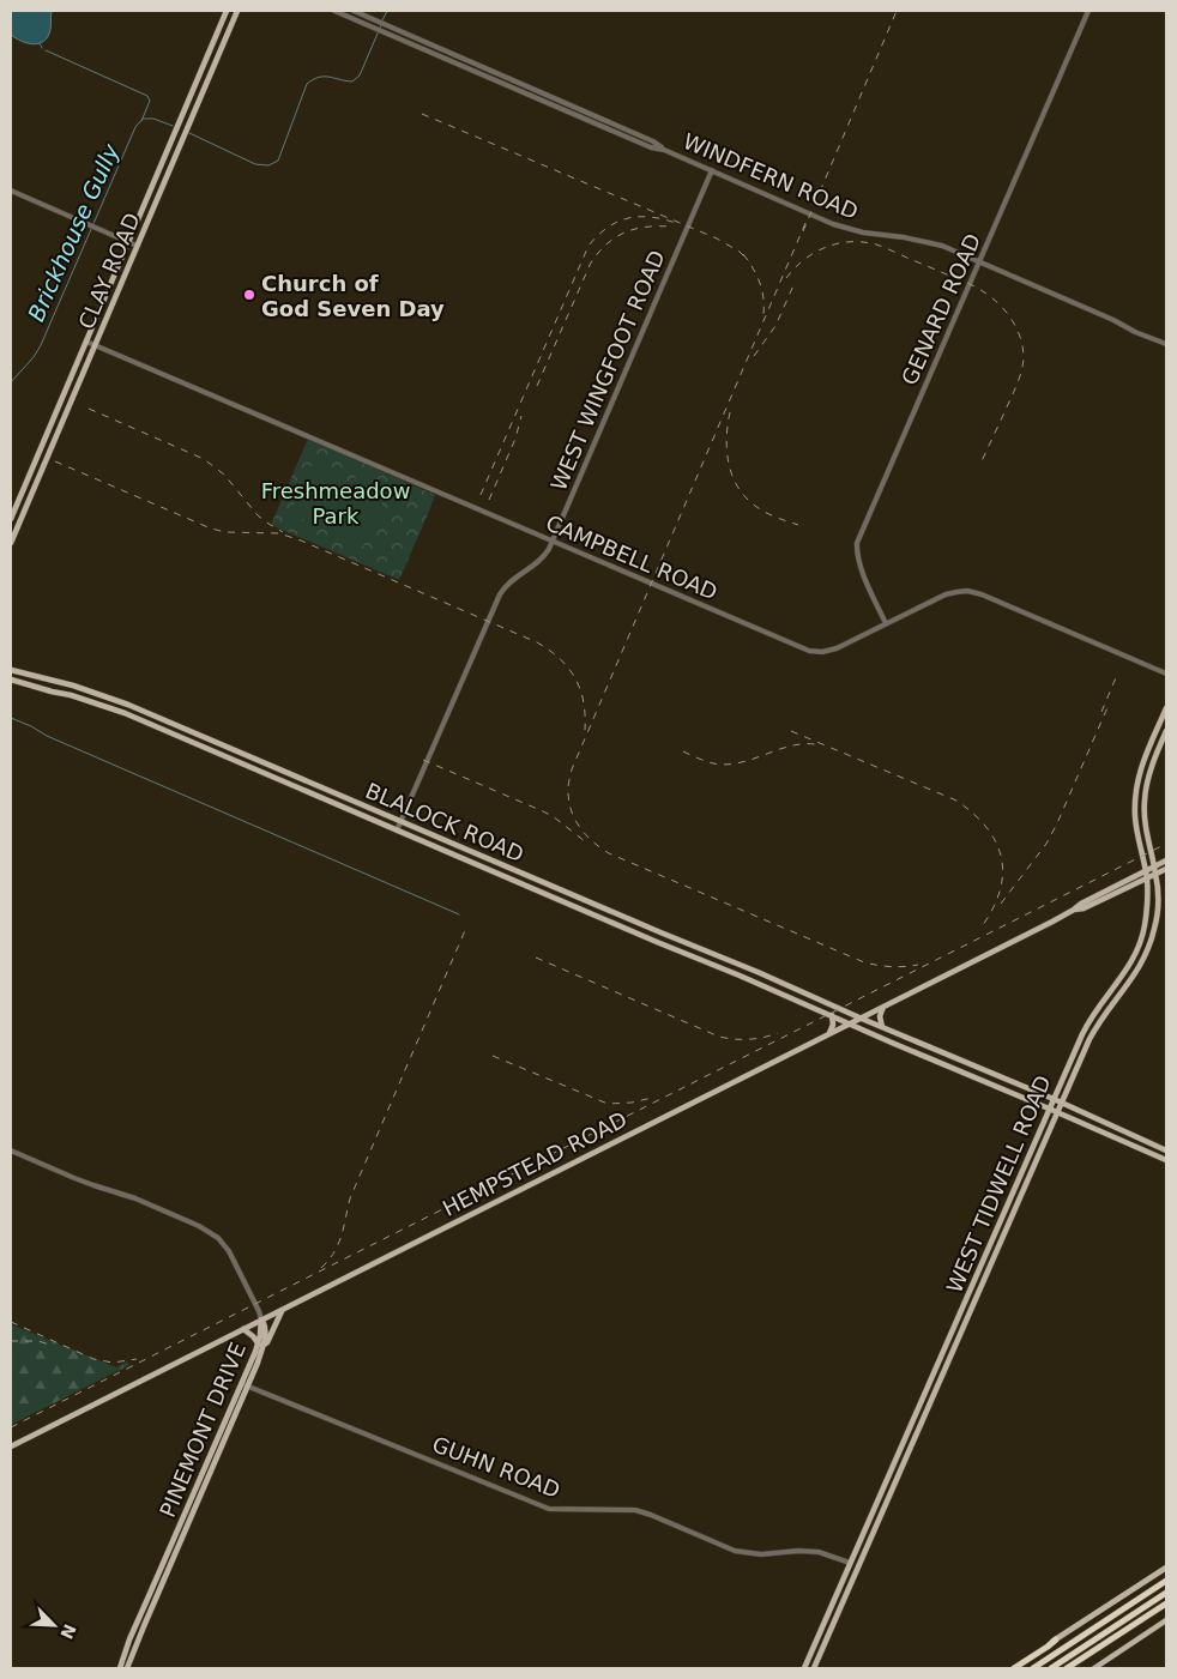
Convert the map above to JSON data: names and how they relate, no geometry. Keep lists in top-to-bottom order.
{
  "streets": {
    "main road": [
      "CLAY ROAD",
      "BLALOCK ROAD",
      "HEMPSTEAD ROAD",
      "WEST TIDWELL ROAD",
      "PINEMONT DRIVE"
    ],
    "street": [
      "WINDFERN ROAD",
      "GENARD ROAD",
      "WEST WINGFOOT ROAD",
      "CAMPBELL ROAD",
      "GUHN ROAD"
    ]
  },
  "crossings": [
    ["WINDFERN ROAD", "GENARD ROAD"],
    ["WINDFERN ROAD", "WEST WINGFOOT ROAD"],
    ["CLAY ROAD", "CAMPBELL ROAD"],
    ["GENARD ROAD", "CAMPBELL ROAD"],
    ["WEST WINGFOOT ROAD", "CAMPBELL ROAD"],
    ["WEST WINGFOOT ROAD", "BLALOCK ROAD"],
    ["BLALOCK ROAD", "HEMPSTEAD ROAD"],
    ["BLALOCK ROAD", "WEST TIDWELL ROAD"],
    ["HEMPSTEAD ROAD", "WEST TIDWELL ROAD"],
    ["HEMPSTEAD ROAD", "PINEMONT DRIVE"],
    ["WEST TIDWELL ROAD", "GUHN ROAD"],
    ["PINEMONT DRIVE", "GUHN ROAD"]
  ],
  "water": ["Brickhouse Gully"],
  "parks": ["Freshmeadow Park"],
  "places": ["Church of God Seven Day"],
  "north": "bottom right"
}
